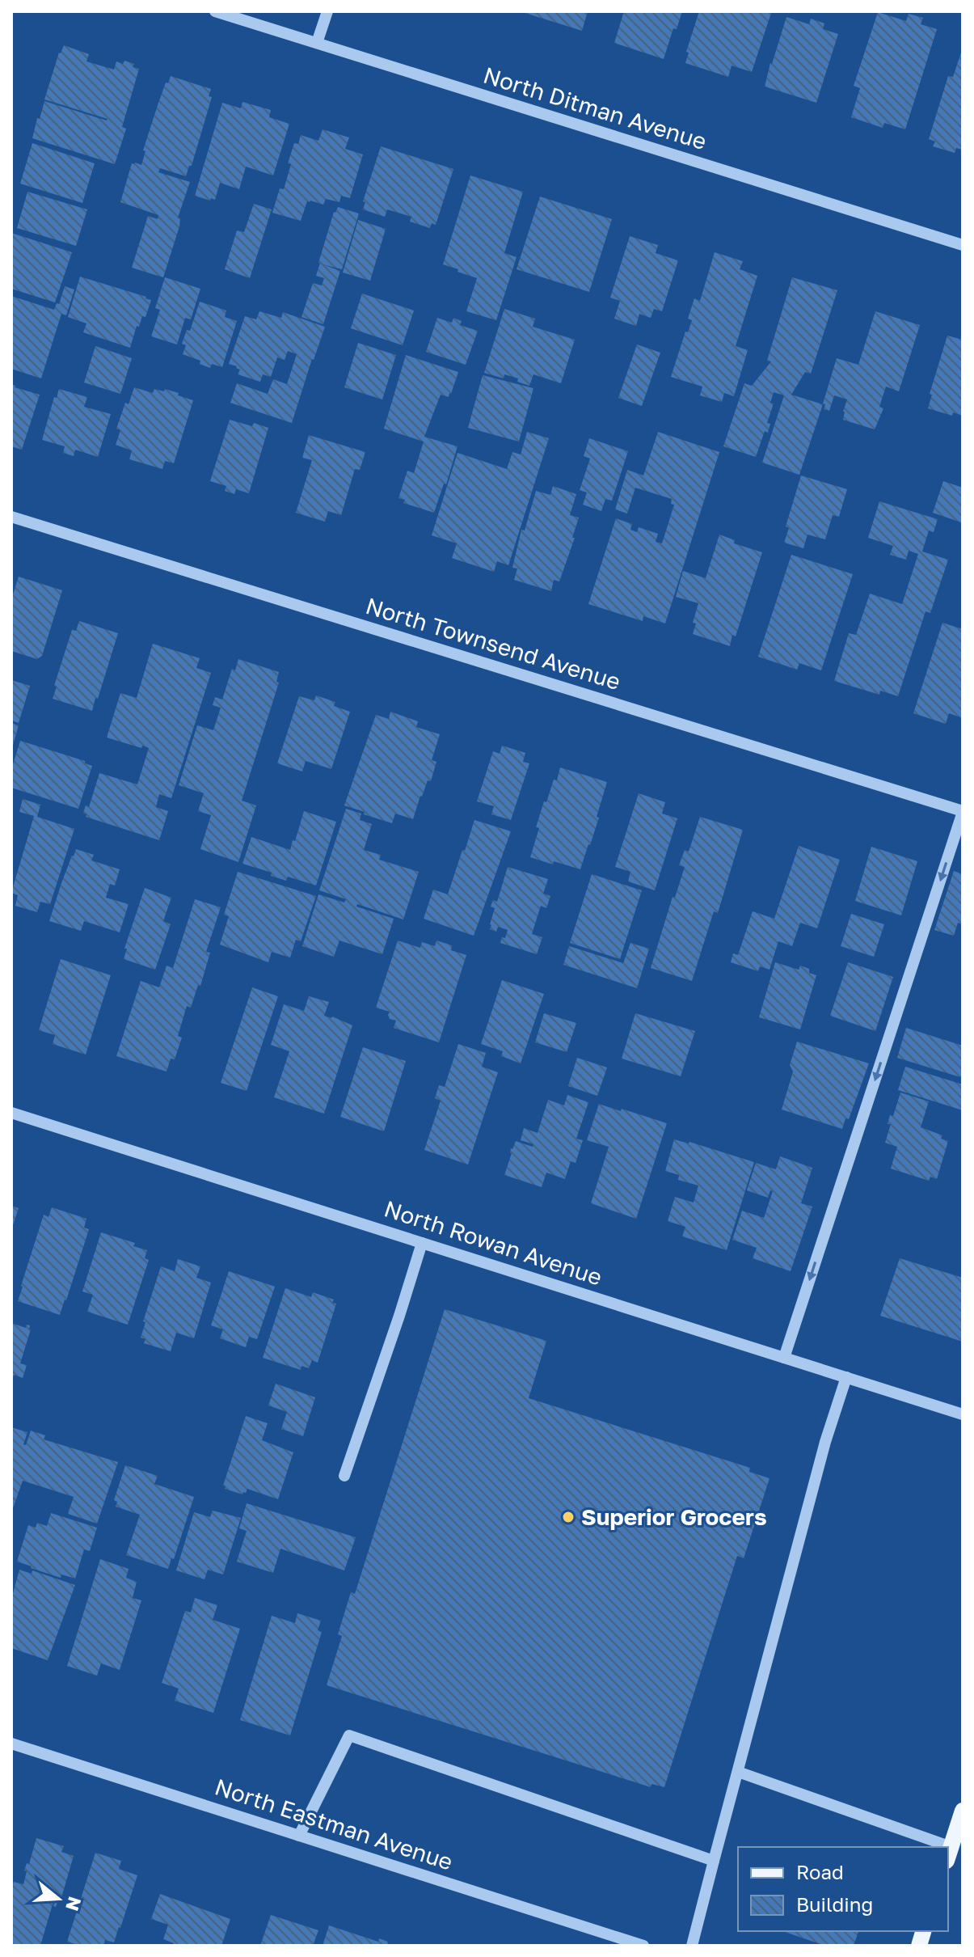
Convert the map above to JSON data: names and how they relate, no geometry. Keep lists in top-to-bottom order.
{
  "streets": {
    "street": [
      "North Ditman Avenue",
      "North Townsend Avenue",
      "North Rowan Avenue",
      "North Eastman Avenue"
    ]
  },
  "places": ["Superior Grocers"],
  "legend": ["Road", "Building"],
  "north": "right"
}
